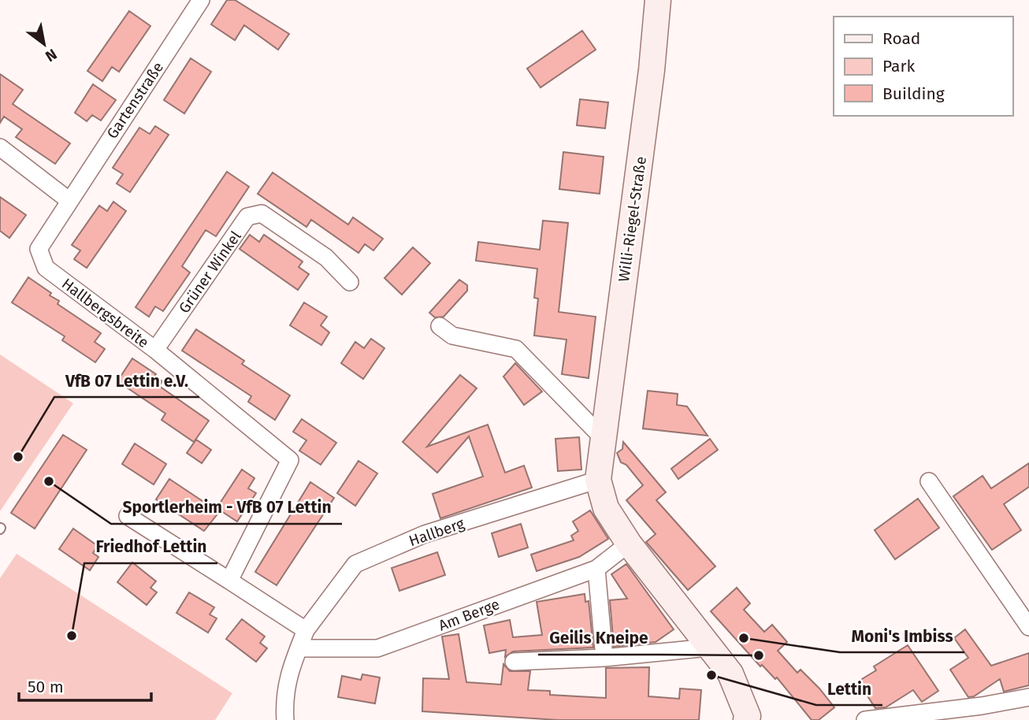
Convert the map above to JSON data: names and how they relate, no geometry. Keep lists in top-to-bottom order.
{
  "streets": {
    "street": [
      "Gartenstraße",
      "Willi-Riegel-Straße",
      "Grüner Winkel",
      "Hallbergsbreite",
      "Hallberg",
      "Am Berge"
    ]
  },
  "crossings": [
    ["Gartenstraße", "Hallbergsbreite"],
    ["Willi-Riegel-Straße", "Hallberg"],
    ["Willi-Riegel-Straße", "Am Berge"],
    ["Grüner Winkel", "Hallbergsbreite"],
    ["Hallberg", "Am Berge"]
  ],
  "places": [
    "VfB 07 Lettin e.V.",
    "Sportlerheim - VfB 07 Lettin",
    "Friedhof Lettin",
    "Moni's Imbiss",
    "Geilis Kneipe",
    "Lettin"
  ],
  "legend": ["Road", "Park", "Building"],
  "scale_bar": "50 m",
  "north": "bottom right"
}
